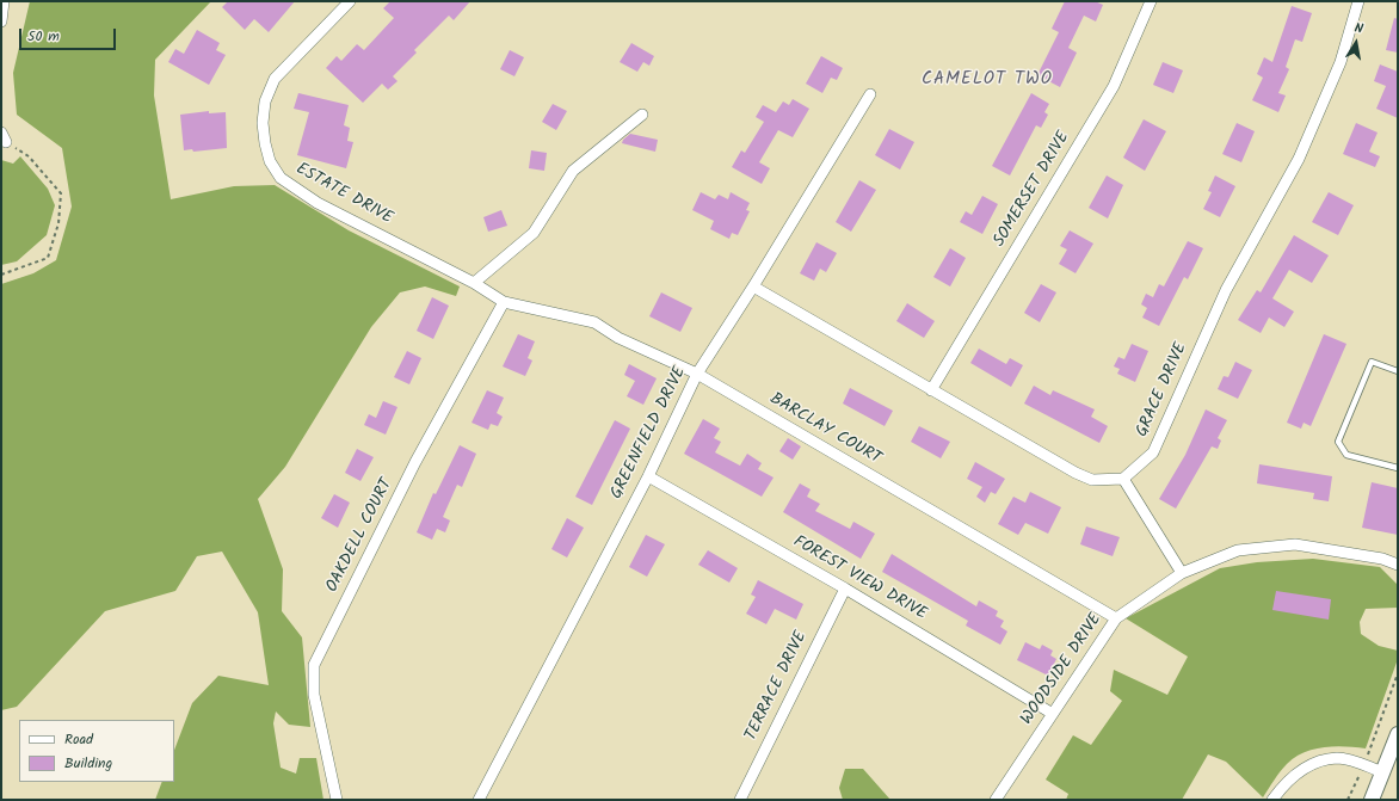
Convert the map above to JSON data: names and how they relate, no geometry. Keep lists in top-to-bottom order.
{
  "streets": {
    "street": [
      "SOMERSET DRIVE",
      "ESTATE DRIVE",
      "GRACE DRIVE",
      "BARCLAY COURT",
      "GREENFIELD DRIVE",
      "OAKDELL COURT",
      "FOREST VIEW DRIVE",
      "WOODSIDE DRIVE",
      "TERRACE DRIVE"
    ]
  },
  "crossings": [
    ["ESTATE DRIVE", "BARCLAY COURT"],
    ["ESTATE DRIVE", "OAKDELL COURT"],
    ["BARCLAY COURT", "GREENFIELD DRIVE"],
    ["BARCLAY COURT", "OAKDELL COURT"],
    ["BARCLAY COURT", "WOODSIDE DRIVE"],
    ["GREENFIELD DRIVE", "FOREST VIEW DRIVE"],
    ["FOREST VIEW DRIVE", "WOODSIDE DRIVE"],
    ["FOREST VIEW DRIVE", "TERRACE DRIVE"]
  ],
  "districts": ["CAMELOT TWO"],
  "legend": ["Road", "Building"],
  "scale_bar": "50 m",
  "north": "top"
}
